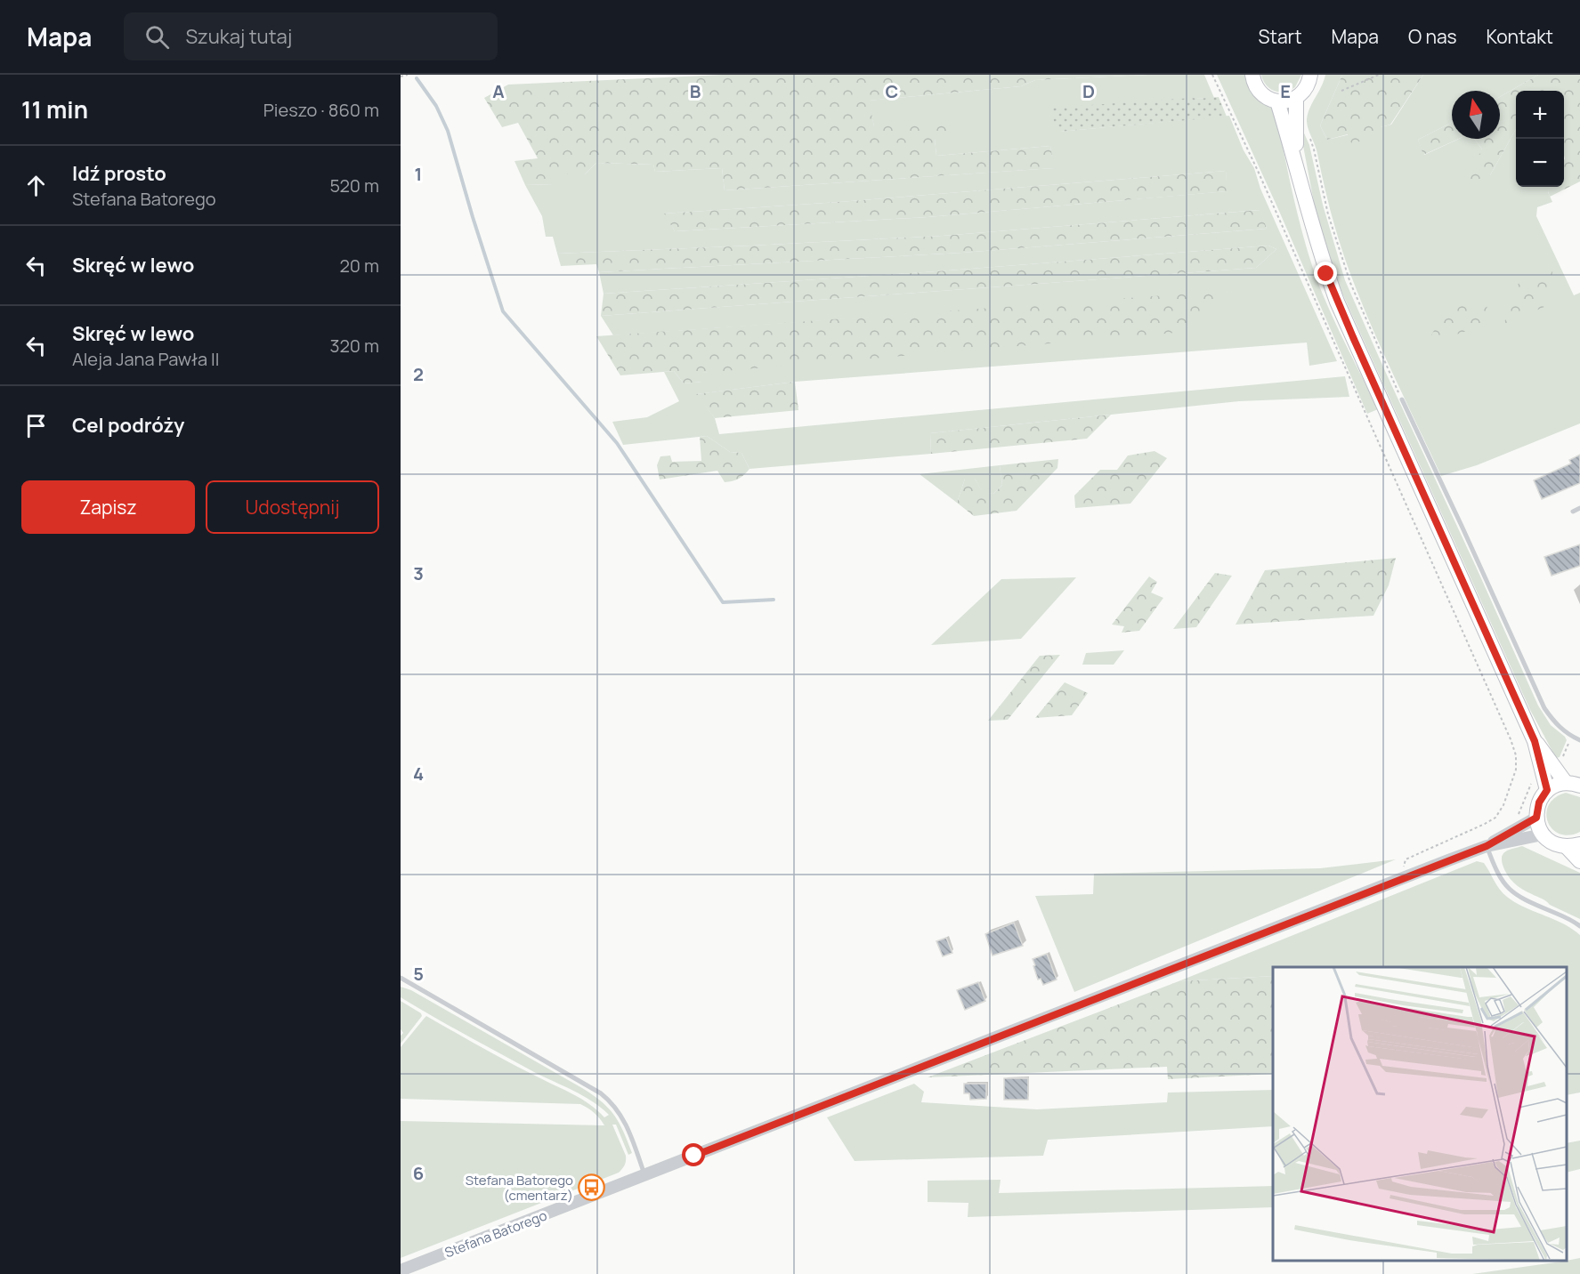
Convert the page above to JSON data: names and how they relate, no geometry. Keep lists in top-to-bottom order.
{
  "streets": {
    "street": ["Stefana Batorego"]
  },
  "places": {
    "bus stop": ["Stefana Batorego (cmentarz)"]
  },
  "north": "top",
  "page": {
    "header": "Mapa",
    "search": "Szukaj tutaj",
    "nav": [
      "Start",
      "Mapa",
      "O nas",
      "Kontakt"
    ],
    "heading": ["11 min", "Pieszo · 860 m"],
    "map_buttons": ["+", "−"],
    "list": [
      ["Idź prosto", "Stefana Batorego", "520 m"],
      ["Skręć w lewo", "20 m"],
      ["Skręć w lewo", "Aleja Jana Pawła II", "320 m"],
      "Cel podróży"
    ],
    "buttons": ["Zapisz", "Udostępnij"]
  },
  "grid": {
    "columns": [
      "A",
      "B",
      "C",
      "D",
      "E"
    ],
    "rows": [
      "1",
      "2",
      "3",
      "4",
      "5",
      "6"
    ]
  }
}
